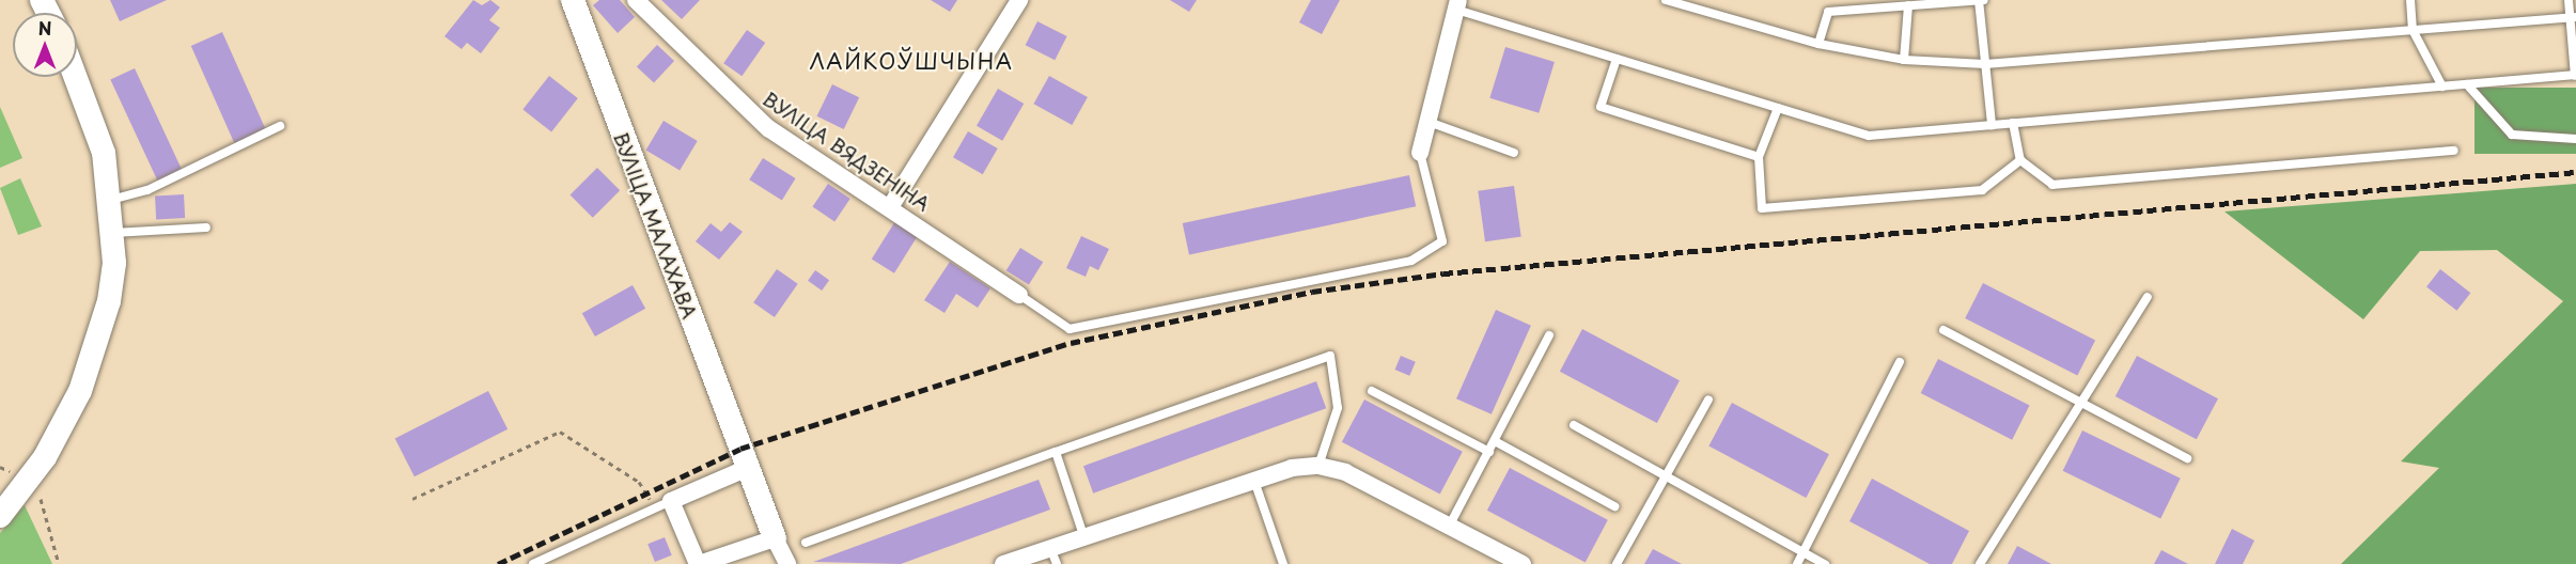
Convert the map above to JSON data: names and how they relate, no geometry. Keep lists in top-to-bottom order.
{
  "streets": {
    "street": ["ВУЛІЦА ВЯДЗЕНІНА", "ВУЛІЦА МАЛАХАВА"]
  },
  "districts": ["ЛАЙКОЎШЧЫНА"],
  "north": "top"
}
